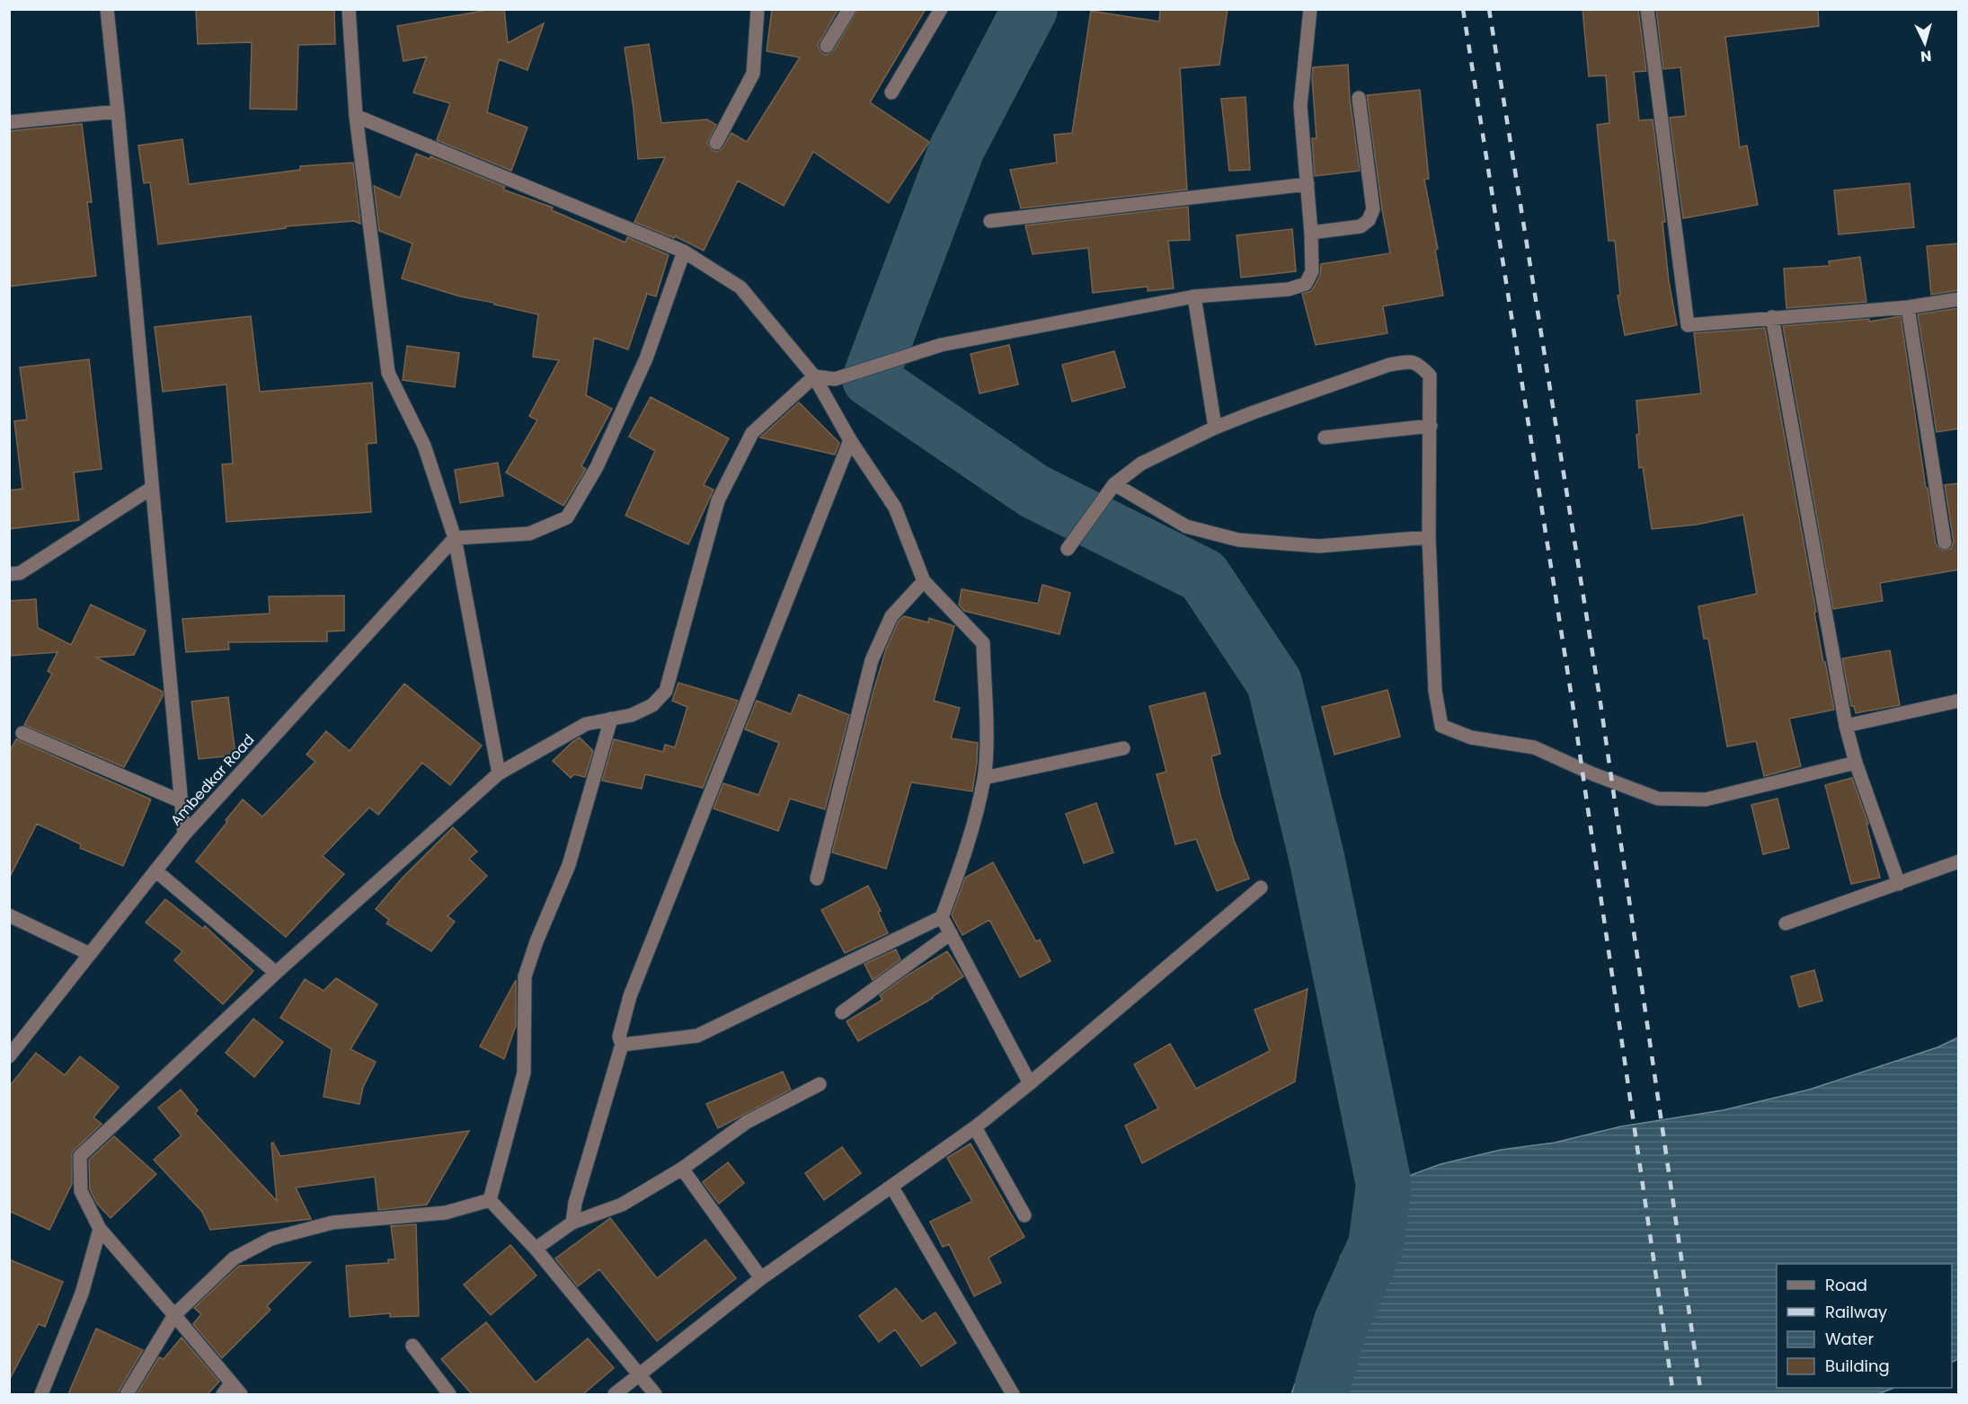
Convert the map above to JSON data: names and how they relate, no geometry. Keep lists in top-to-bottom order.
{
  "streets": {
    "street": ["Ambedkar Road"]
  },
  "legend": [
    "Road",
    "Railway",
    "Water",
    "Building"
  ],
  "north": "bottom"
}
